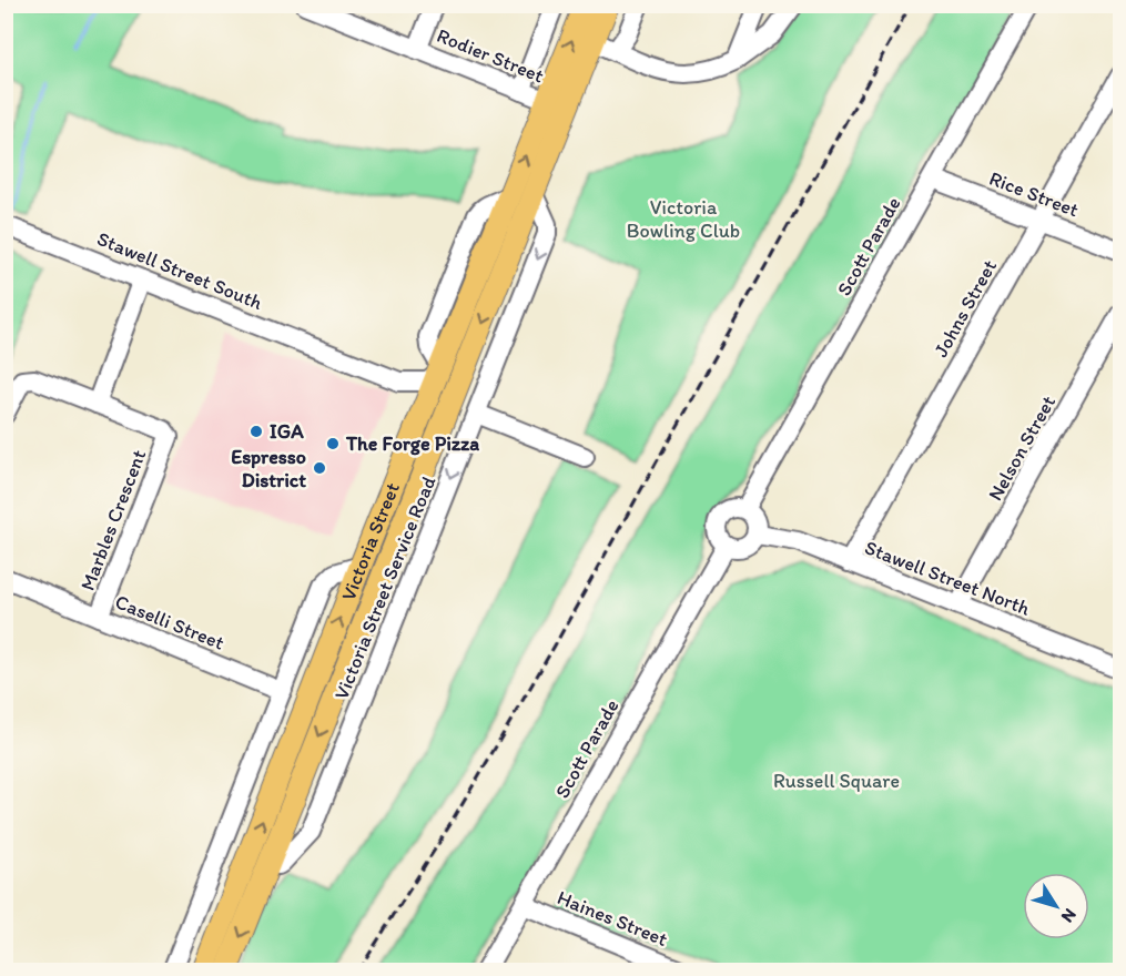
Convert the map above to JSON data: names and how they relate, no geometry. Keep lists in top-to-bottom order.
{
  "streets": {
    "main road": ["Victoria Street"],
    "street": [
      "Rodier Street",
      "Rice Street",
      "Scott Parade",
      "Stawell Street South",
      "Johns Street",
      "Nelson Street",
      "Marbles Crescent",
      "Stawell Street North",
      "Victoria Street Service Road",
      "Caselli Street",
      "Haines Street"
    ]
  },
  "crossings": [
    ["Rodier Street", "Victoria Street"],
    ["Rice Street", "Scott Parade"],
    ["Rice Street", "Johns Street"],
    ["Scott Parade", "Stawell Street North"],
    ["Scott Parade", "Haines Street"],
    ["Stawell Street South", "Victoria Street"],
    ["Johns Street", "Stawell Street North"],
    ["Nelson Street", "Stawell Street North"],
    ["Marbles Crescent", "Caselli Street"],
    ["Victoria Street", "Victoria Street Service Road"],
    ["Victoria Street Service Road", "Caselli Street"]
  ],
  "one_way": ["Victoria Street Service Road"],
  "parks": ["Victoria Bowling Club", "Russell Square"],
  "places": ["IGA", "The Forge Pizza", "Espresso District"],
  "north": "bottom right"
}
